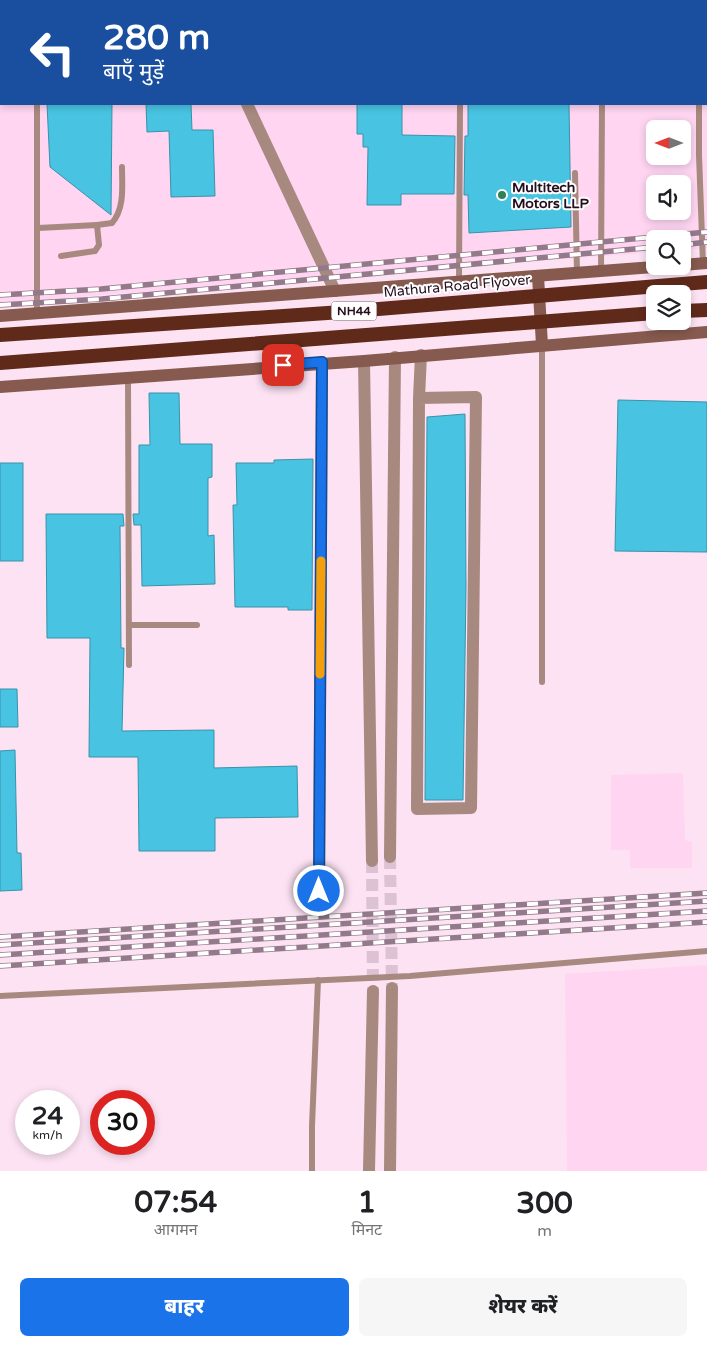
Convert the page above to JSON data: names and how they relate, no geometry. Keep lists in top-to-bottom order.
{
  "streets": {
    "highway": ["Mathura Road Flyover", "NH44"]
  },
  "places": ["Multitech Motors LLP"],
  "north": "left",
  "page": {
    "turn": ["280 m", "बाएँ मुड़ें"],
    "speed": "24 km/h",
    "limit": "30",
    "eta": [
      "07:54",
      "आगमन",
      "1",
      "मिनट",
      "300",
      "m"
    ],
    "buttons": ["बाहर", "शेयर करें"]
  }
}
